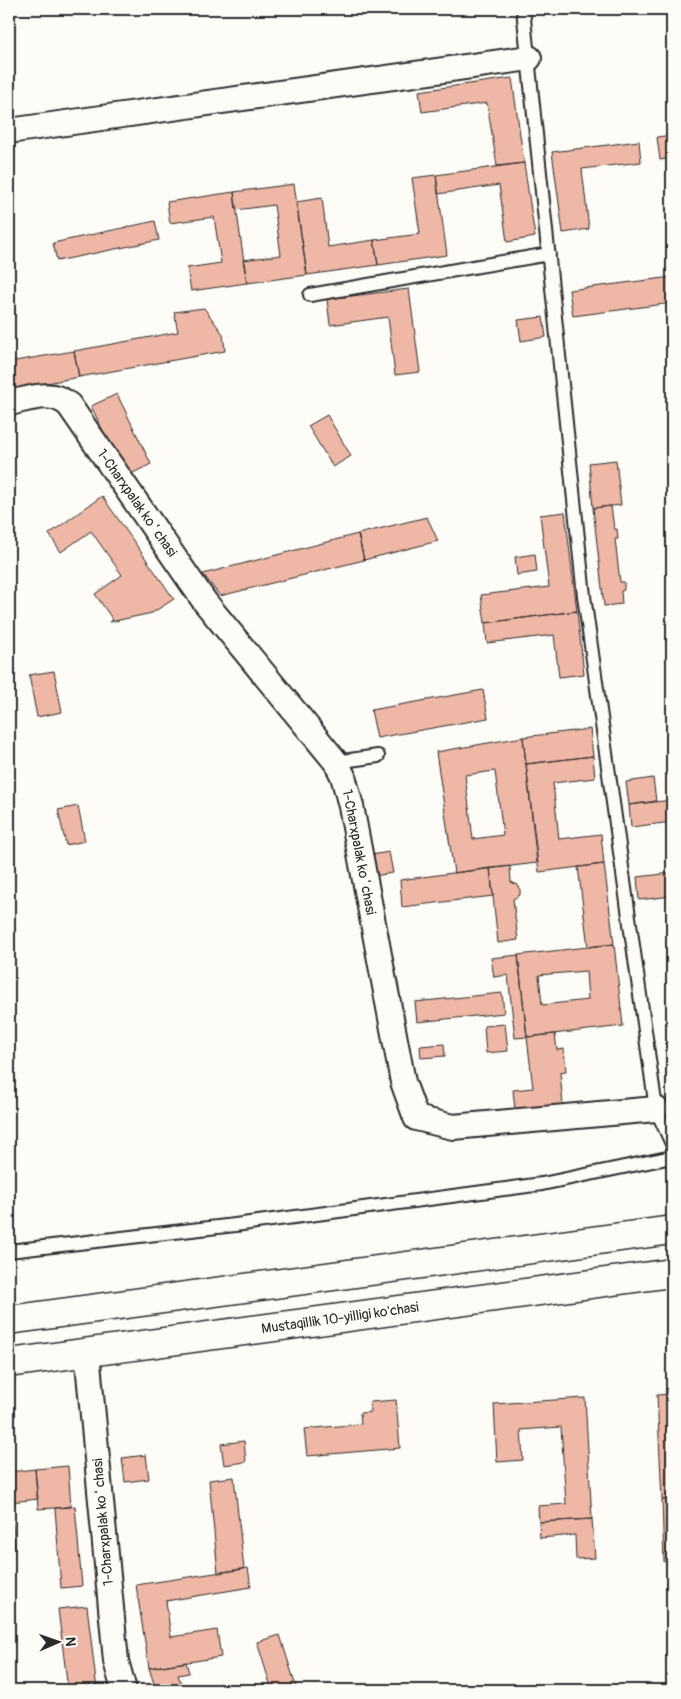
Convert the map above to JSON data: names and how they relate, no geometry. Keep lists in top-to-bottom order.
{
  "streets": {
    "main road": ["Mustaqillik 10-yilligi ko'chasi"],
    "street": ["1-Charxpalak koʻchasi"]
  },
  "crossings": [
    ["1-Charxpalak koʻchasi", "Mustaqillik 10-yilligi ko'chasi"]
  ],
  "north": "right"
}
